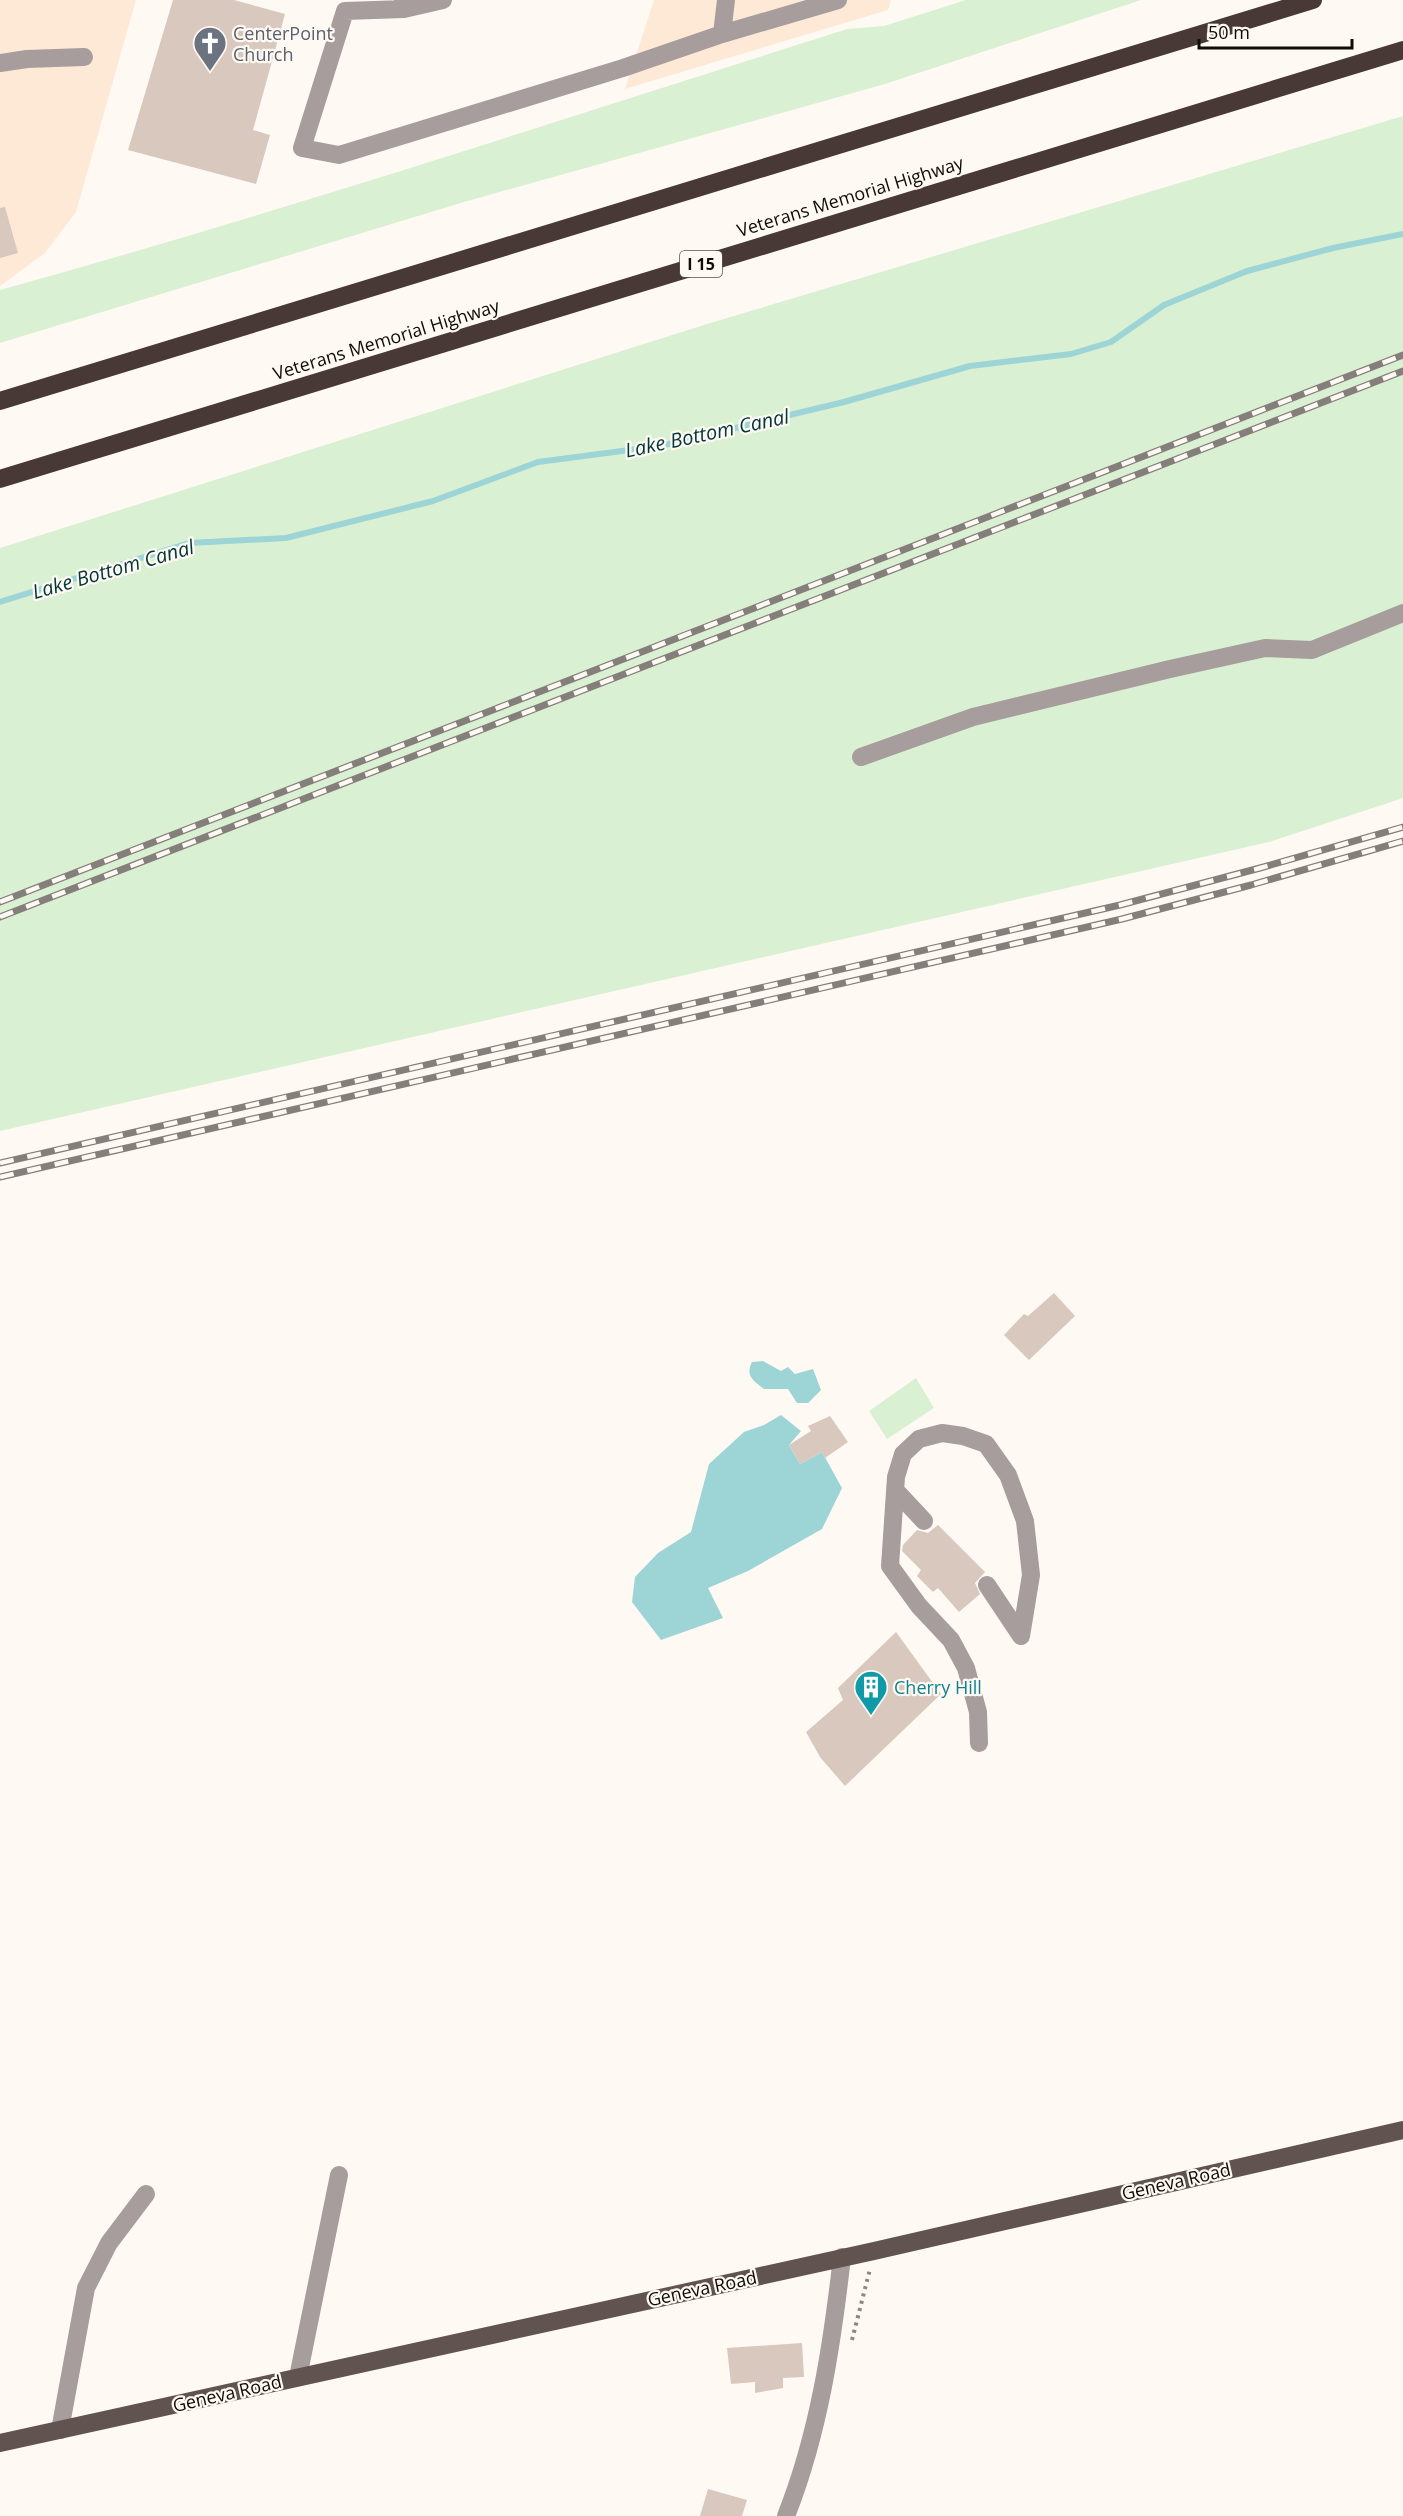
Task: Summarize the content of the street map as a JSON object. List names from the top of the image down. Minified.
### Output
{"streets":{"highway":["Veterans Memorial Highway","I 15"],"main road":["Geneva Road"]},"water":["Lake Bottom Canal"],"places":{"church":["CenterPoint Church"],"building":["Cherry Hill"]},"scale_bar":"50 m"}
